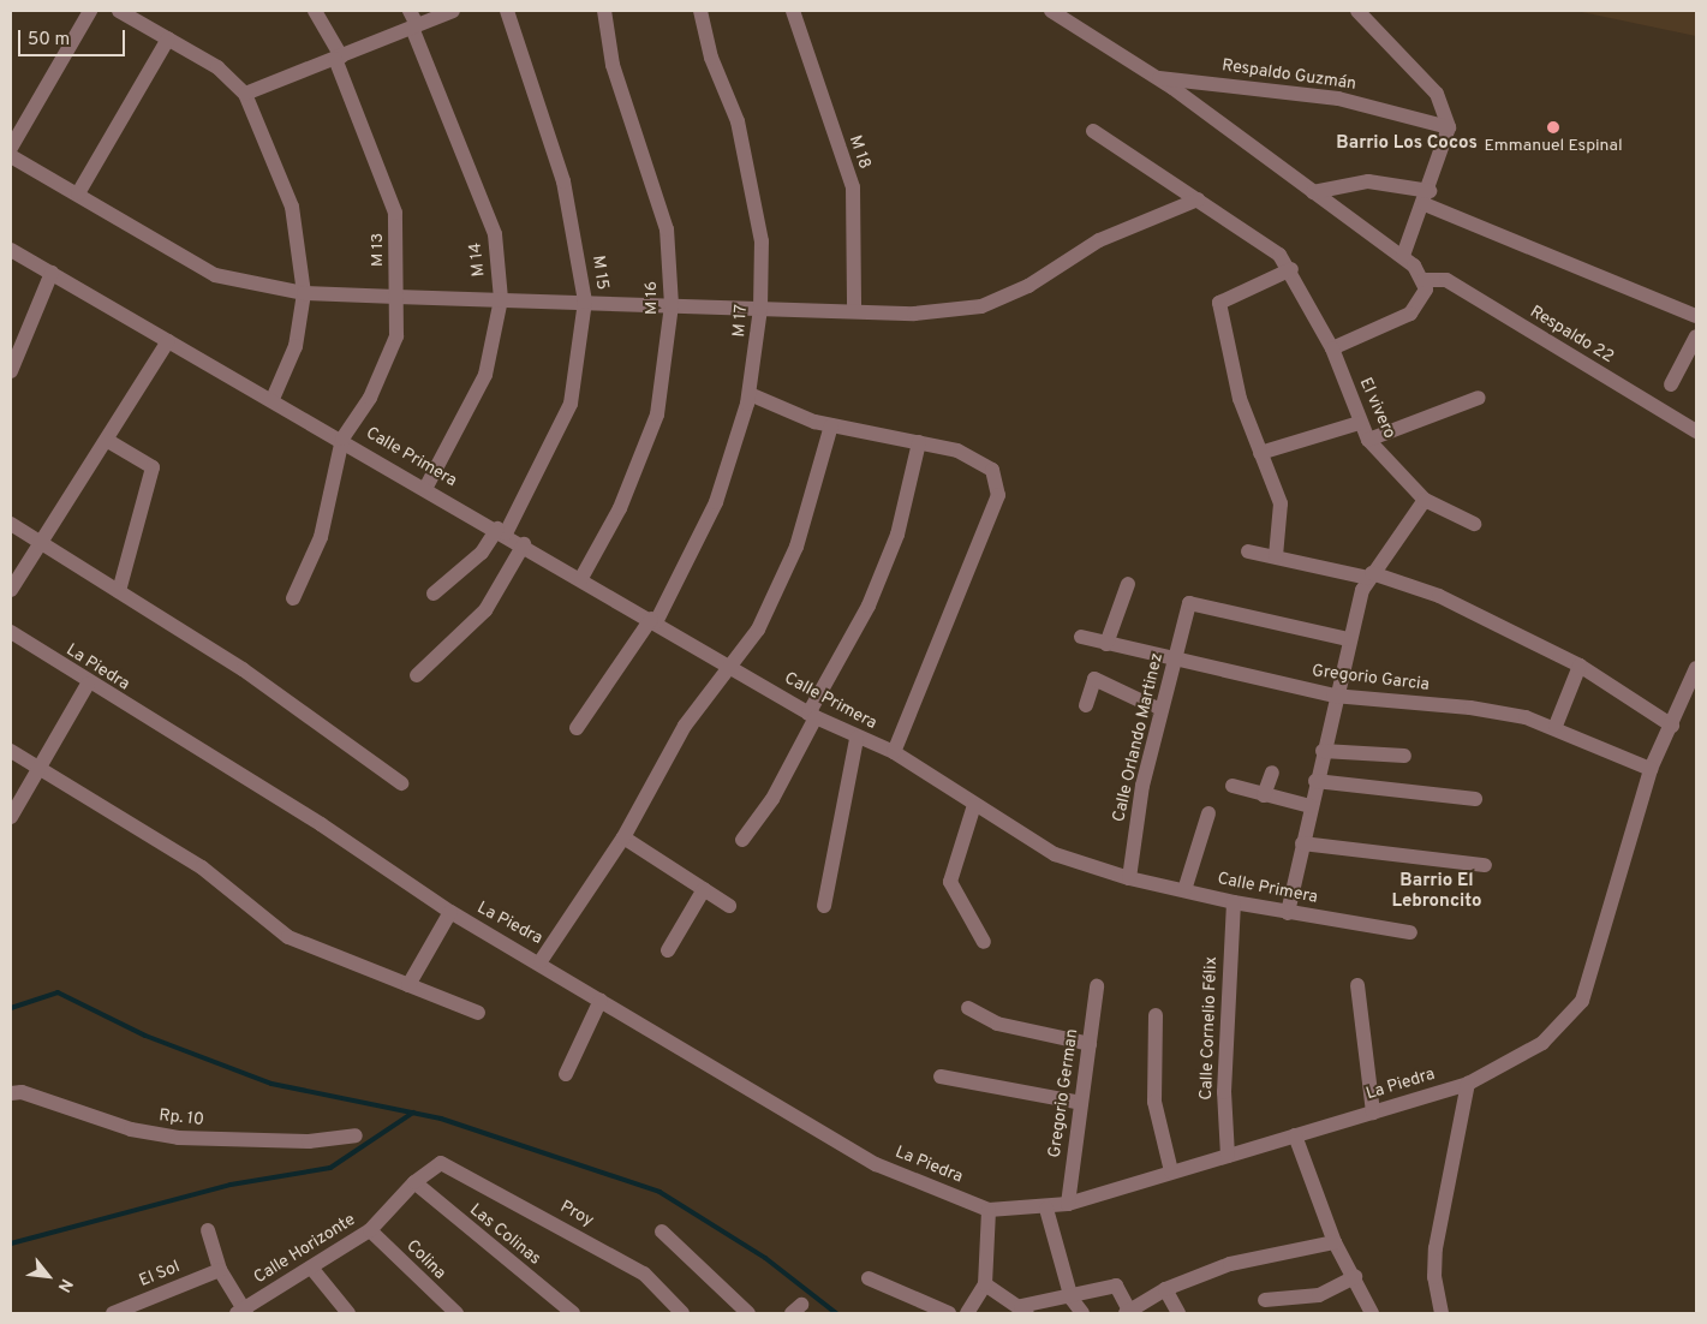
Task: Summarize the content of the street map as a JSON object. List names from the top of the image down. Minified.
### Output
{"streets":{"street":["Respaldo Guzmán","M 18","M 13","M 14","M 15","M 16","M 17","Respaldo 22","El vivero","Calle Primera","La Piedra","Gregorio Garcia","Calle Orlando Martinez","Calle Cornelio Félix","Gregorio German","Rp. 10","Proy","Las Colinas","Calle Horizonte","Colina","El Sol"]},"crossings":[["M 13","Calle Primera"],["M 14","Calle Primera"],["M 15","Calle Primera"],["M 16","Calle Primera"],["M 17","Calle Primera"],["Calle Primera","Calle Orlando Martinez"],["Calle Primera","Calle Cornelio Félix"],["La Piedra","Gregorio Garcia"],["La Piedra","Calle Cornelio Félix"],["La Piedra","Gregorio German"],["Gregorio Garcia","Calle Orlando Martinez"],["Proy","Calle Horizonte"],["Las Colinas","Calle Horizonte"],["Calle Horizonte","Colina"]],"districts":["Barrio Los Cocos","Barrio El Lebroncito"],"places":["Emmanuel Espinal"],"scale_bar":"50 m","north":"bottom right"}
